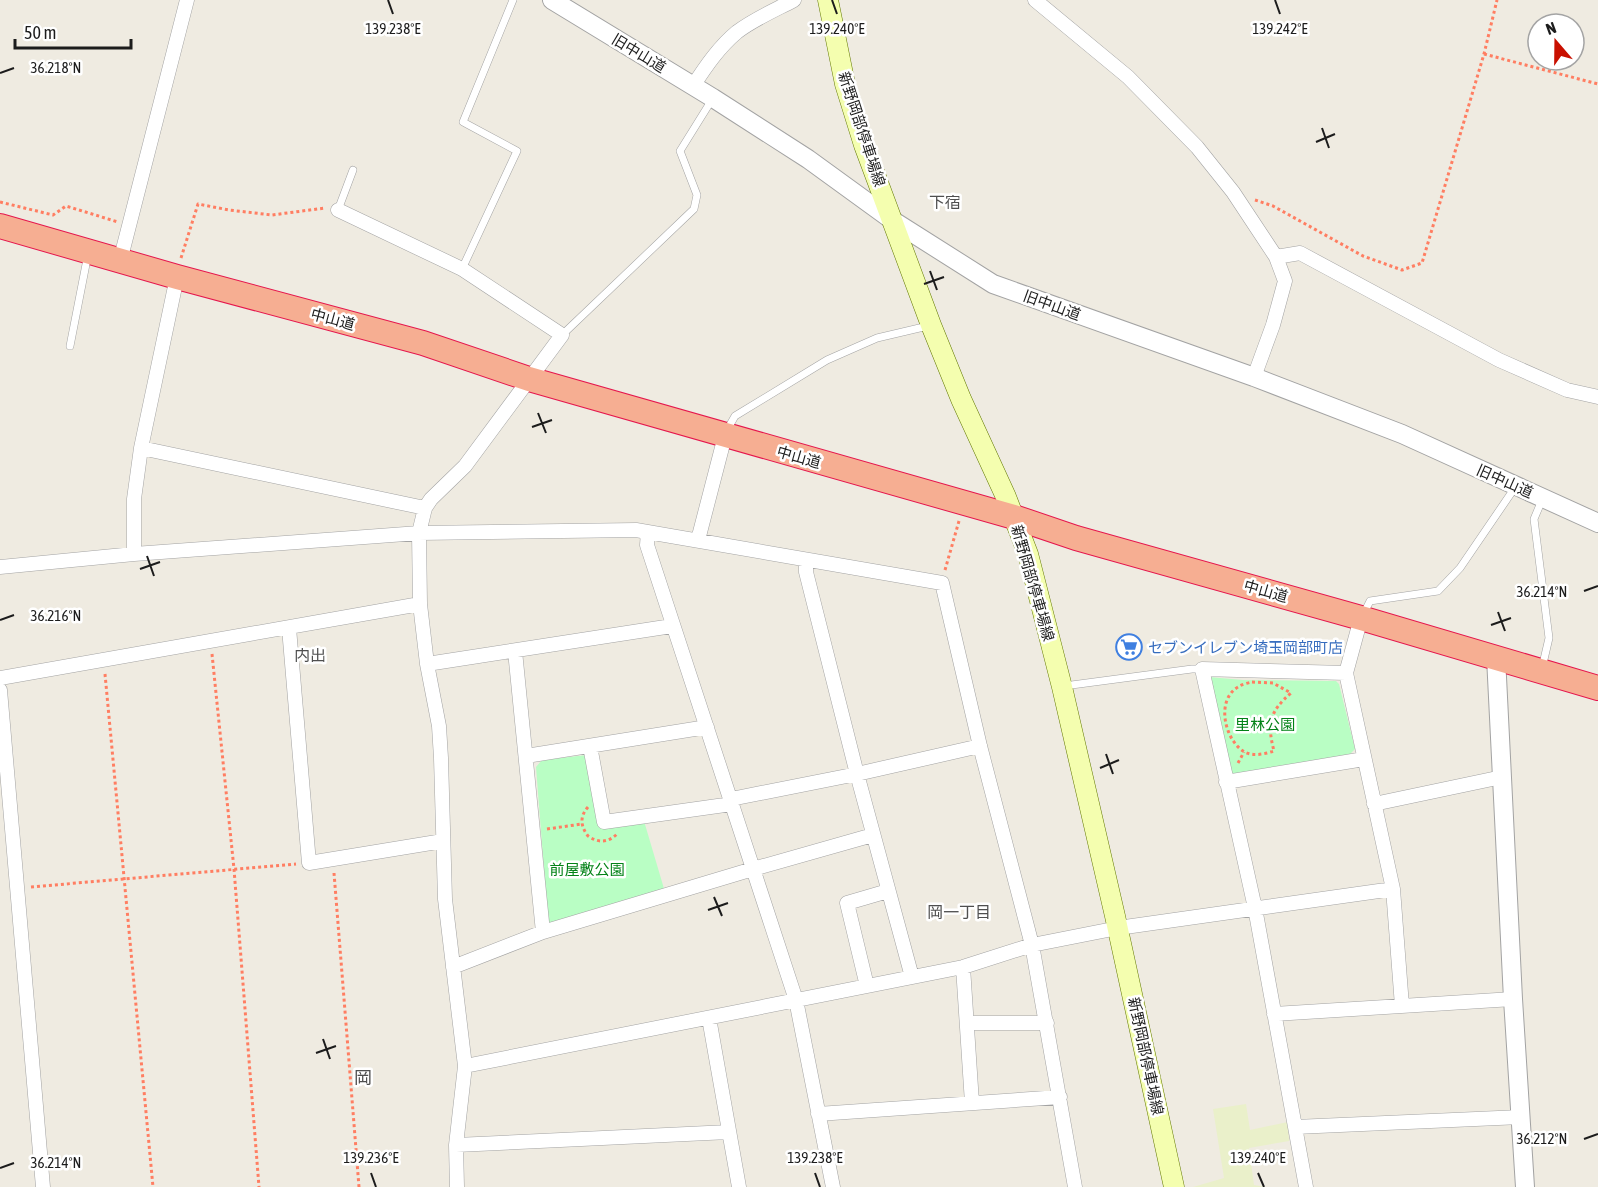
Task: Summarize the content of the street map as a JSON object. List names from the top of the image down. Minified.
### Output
{"streets":{"highway":["中山道"],"main road":["新野岡部停車場線"],"street":["旧中山道"]},"crossings":[["旧中山道","新野岡部停車場線"],["新野岡部停車場線","中山道"]],"districts":["下宿","内出","岡一丁目","岡"],"parks":["里林公園","前屋敷公園"],"places":{"supermarket":["セブンイレブン埼玉岡部町店"]},"scale_bar":"50 m","north":"top","coordinates":["139.238°E","139.240°E","139.242°E","36.218°N","36.214°N","36.216°N","36.212°N","139.236°E"]}
